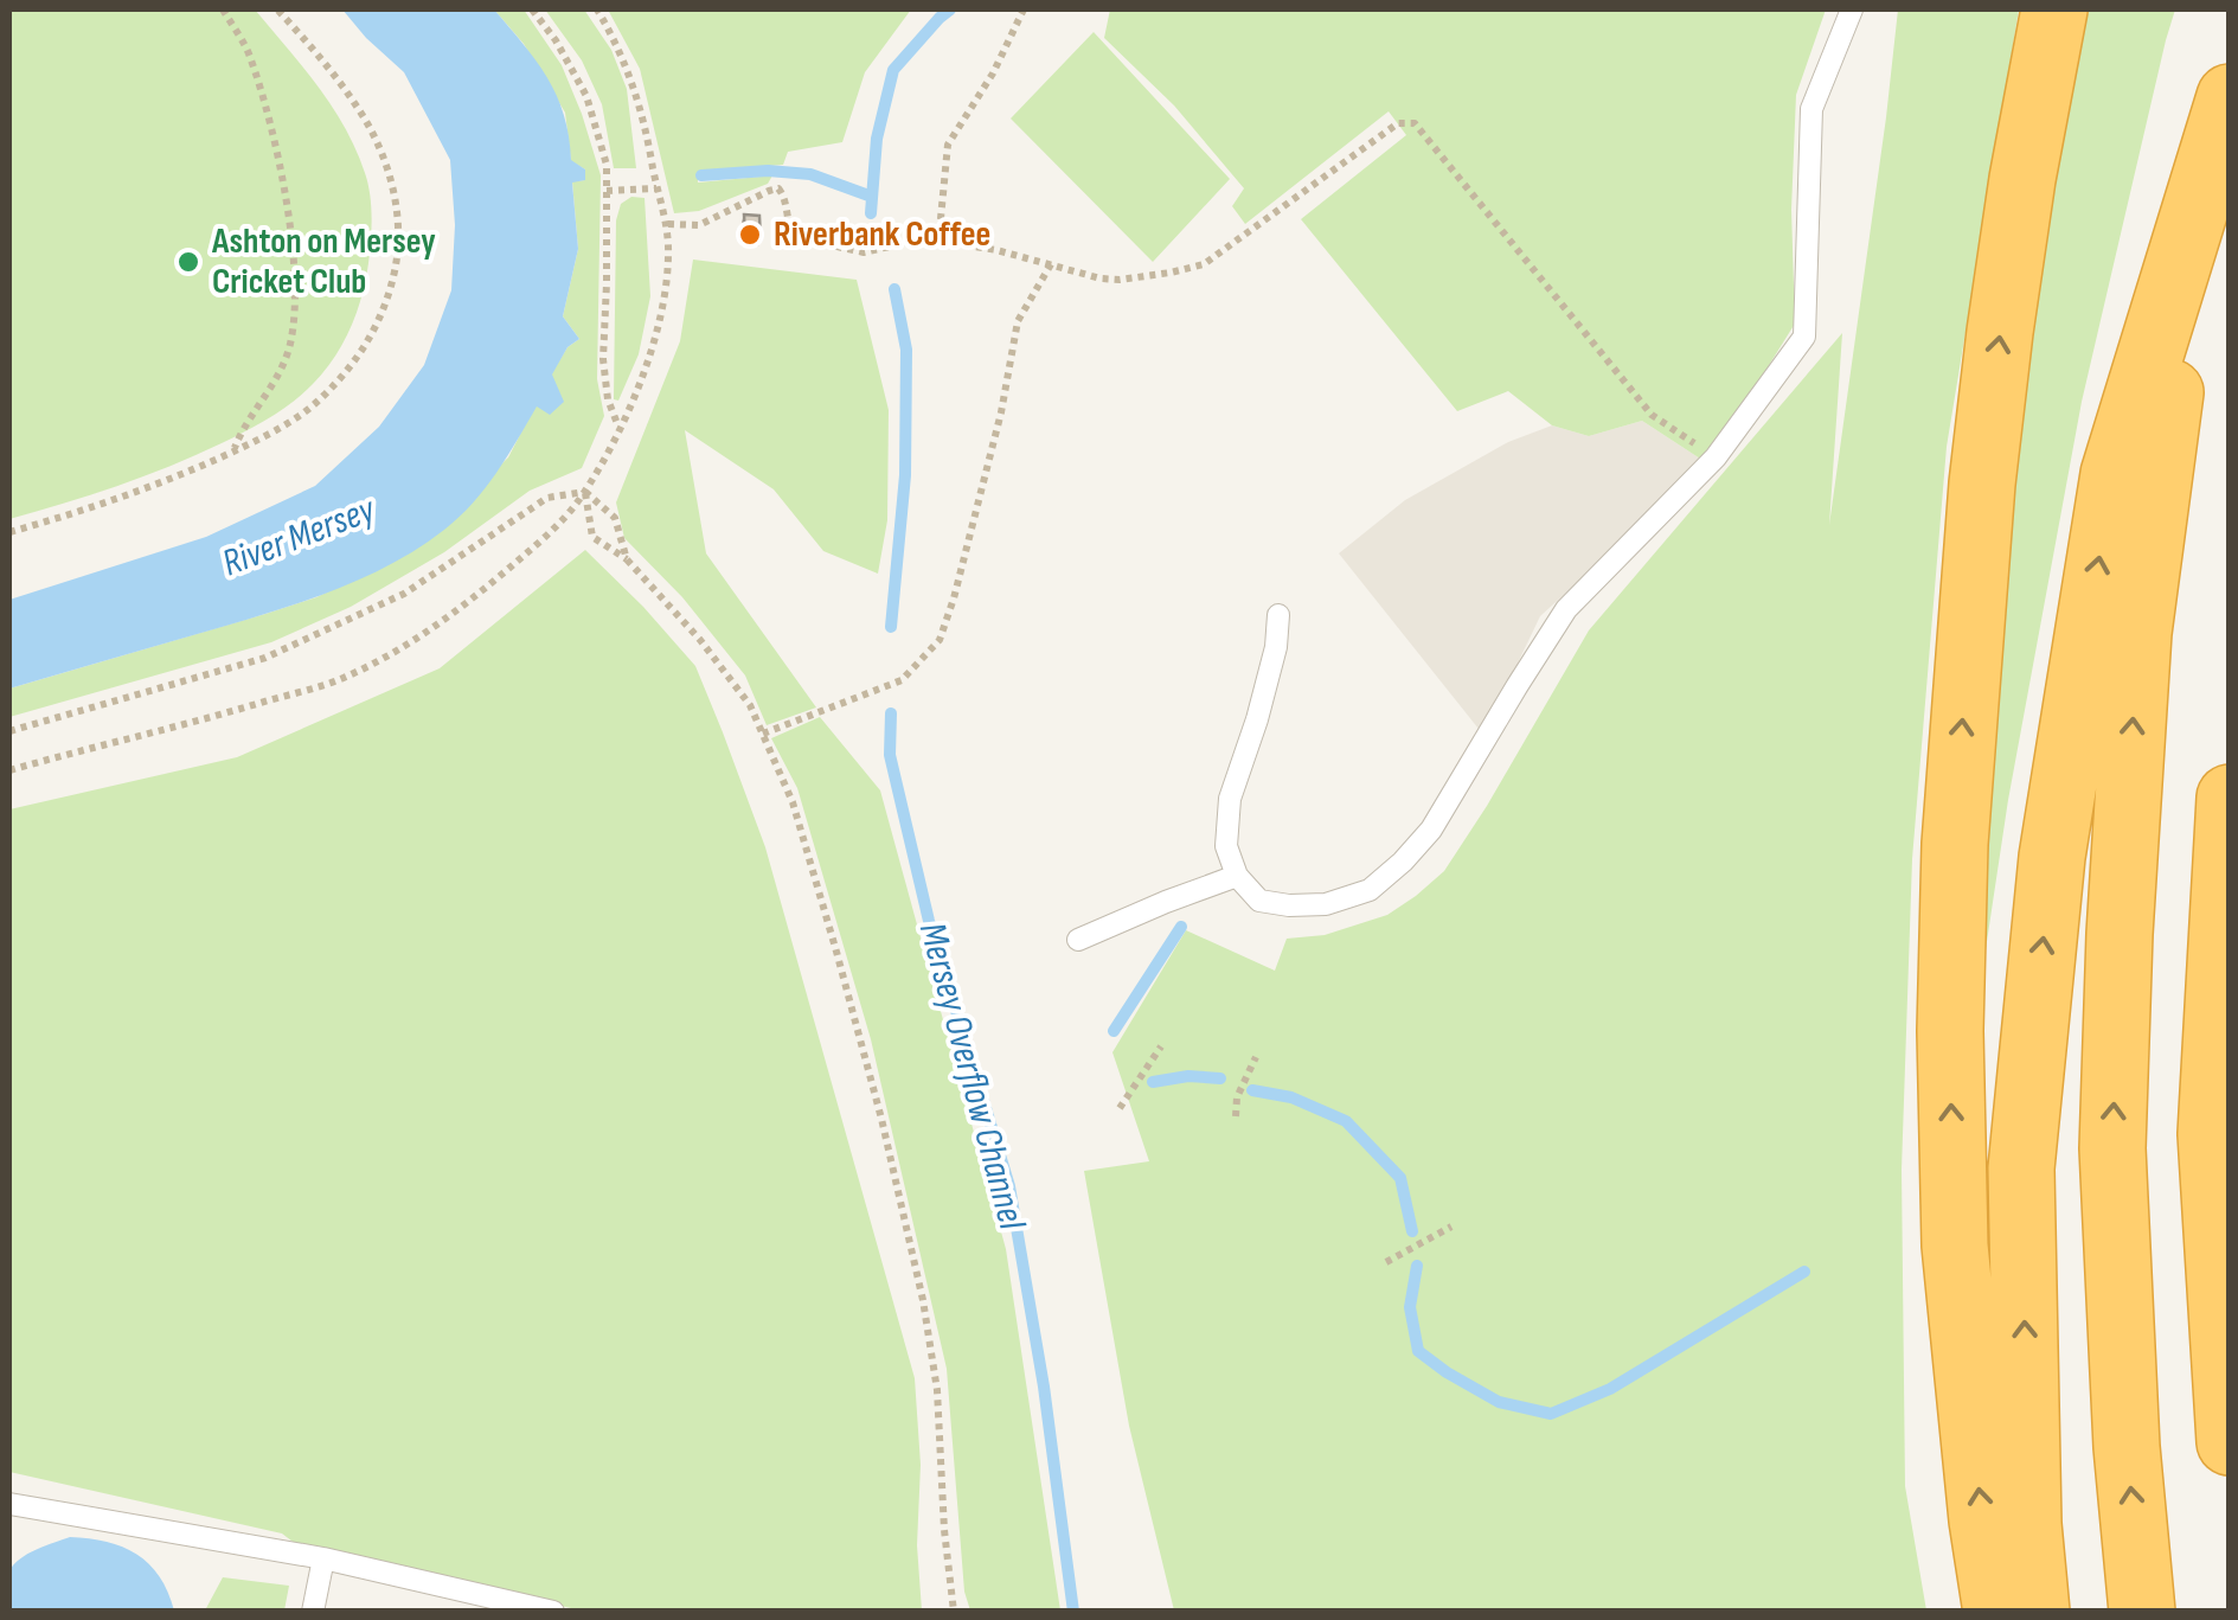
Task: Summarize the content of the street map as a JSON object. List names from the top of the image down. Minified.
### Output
{"water":["River Mersey","Mersey Overflow Channel"],"places":["Riverbank Coffee","Ashton on Mersey Cricket Club"]}
